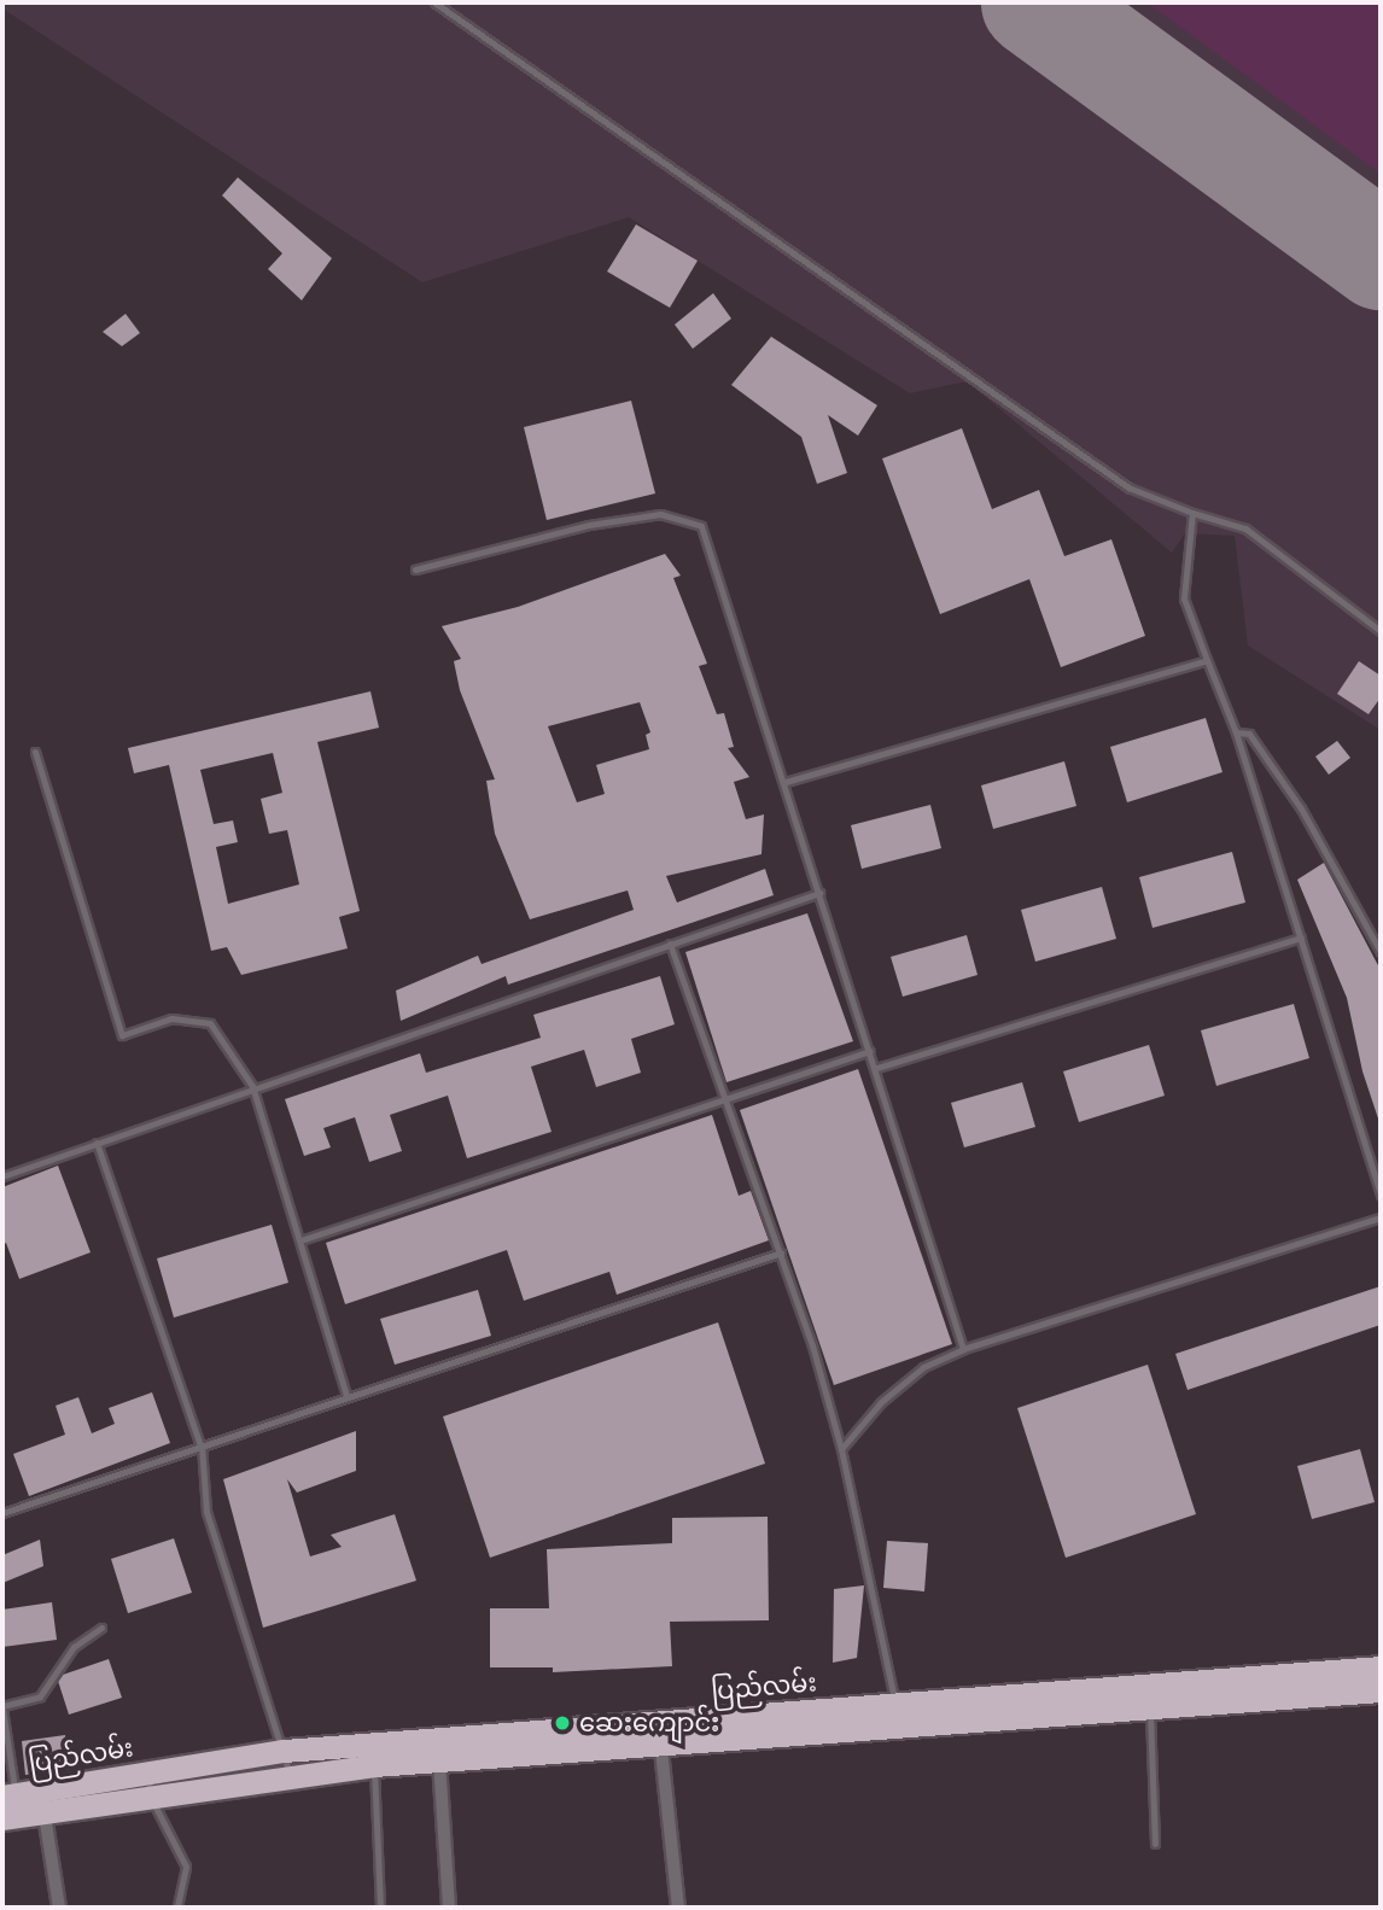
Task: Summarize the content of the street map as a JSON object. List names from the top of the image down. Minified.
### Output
{"streets":{"highway":["ပြည်လမ်း"]},"places":["ဆေးကျောင်း"]}
